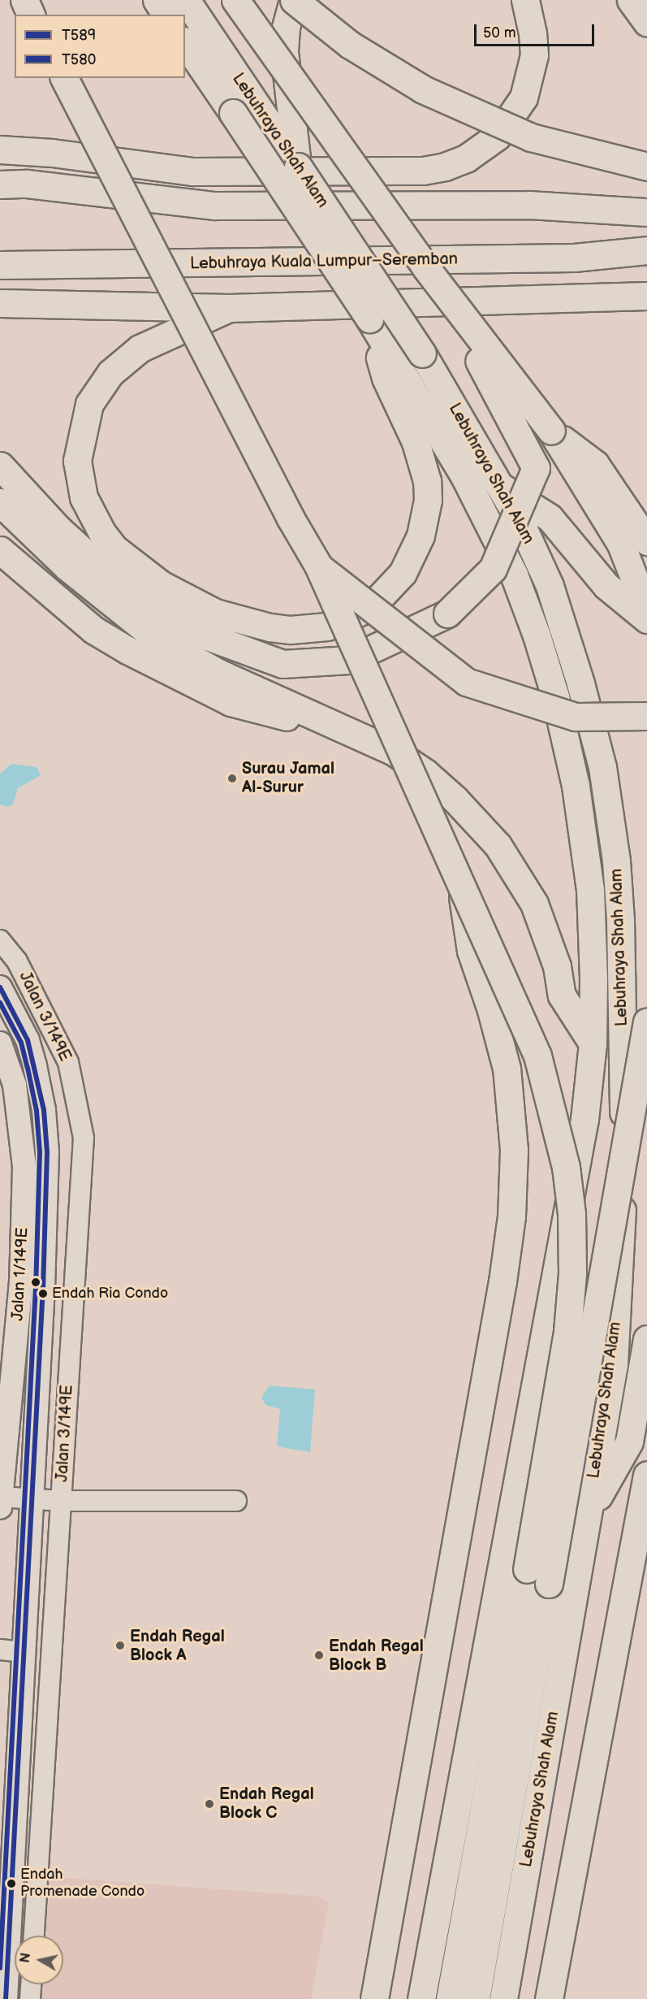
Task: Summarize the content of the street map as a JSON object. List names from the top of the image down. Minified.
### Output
{"streets":{"highway":["Lebuhraya Shah Alam","Lebuhraya Kuala Lumpur–Seremban"],"street":["Jalan 3/149E","Jalan 1/149E"]},"places":["Surau Jamal Al-Surur","Endah Ria Condo","Endah Regal Block A","Endah Regal Block B","Endah Regal Block C","Endah Promenade Condo"],"lines":["transit line T589","transit line T580"],"legend":["T589","T580"],"scale_bar":"50 m","north":"left"}
